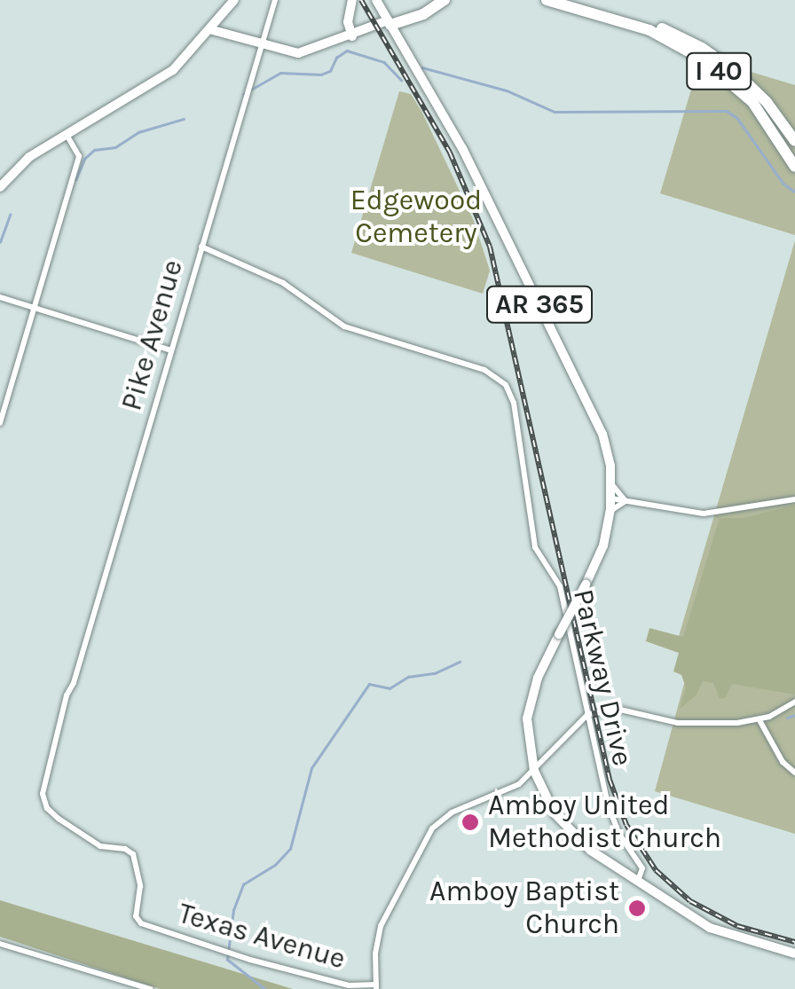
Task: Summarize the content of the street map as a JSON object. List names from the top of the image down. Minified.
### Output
{"streets":{"highway":["I 40"],"main road":["AR 365"],"street":["Pike Avenue","Parkway Drive","Texas Avenue"]},"crossings":[["AR 365","Parkway Drive"],["Pike Avenue","Parkway Drive"],["Pike Avenue","Texas Avenue"]],"parks":["Edgewood Cemetery"],"places":["Amboy United Methodist Church","Amboy Baptist Church"]}
